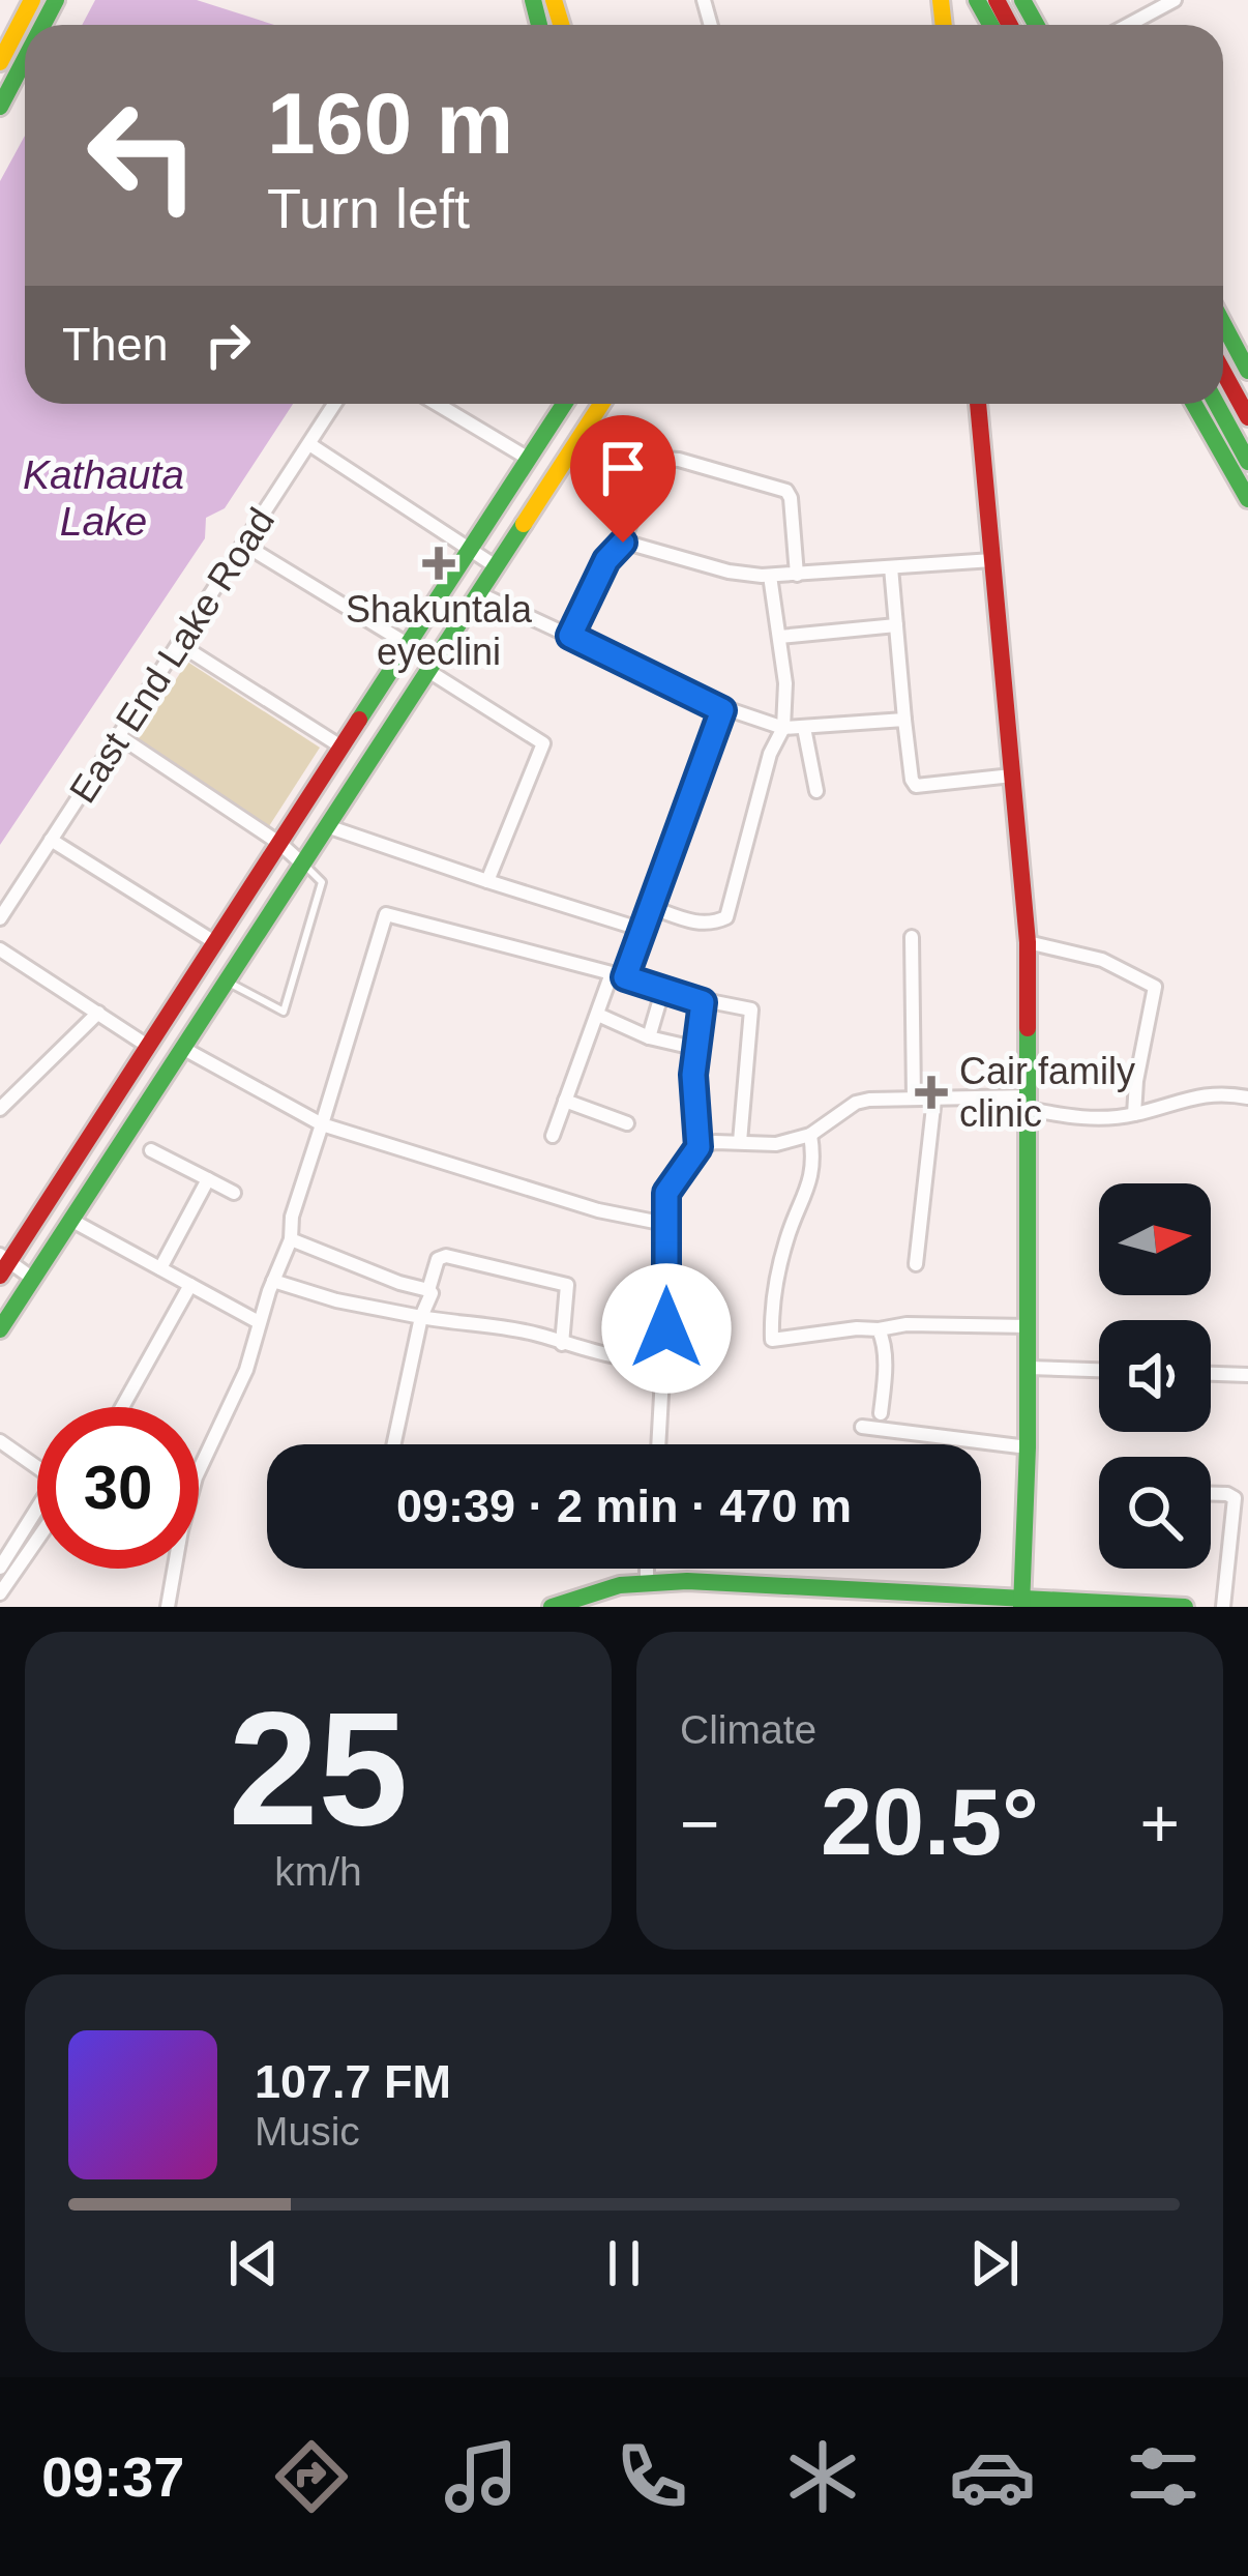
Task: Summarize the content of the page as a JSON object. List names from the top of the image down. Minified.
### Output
{"streets":{"street":["East End Lake Road"]},"water":["Kathauta Lake"],"places":{"health":["Shakuntala eyeclini","Cair family clinic"]},"north":"right","page":{"turn":["160 m","Turn left"],"then":"Then","limit":"30","trip":"09:39 · 2 min · 470 m","tile":[["25","km/h"],"Climate"],"heat":["−","20.5°","+"],"song":["107.7 FM","Music"],"tabs":"09:37"}}
